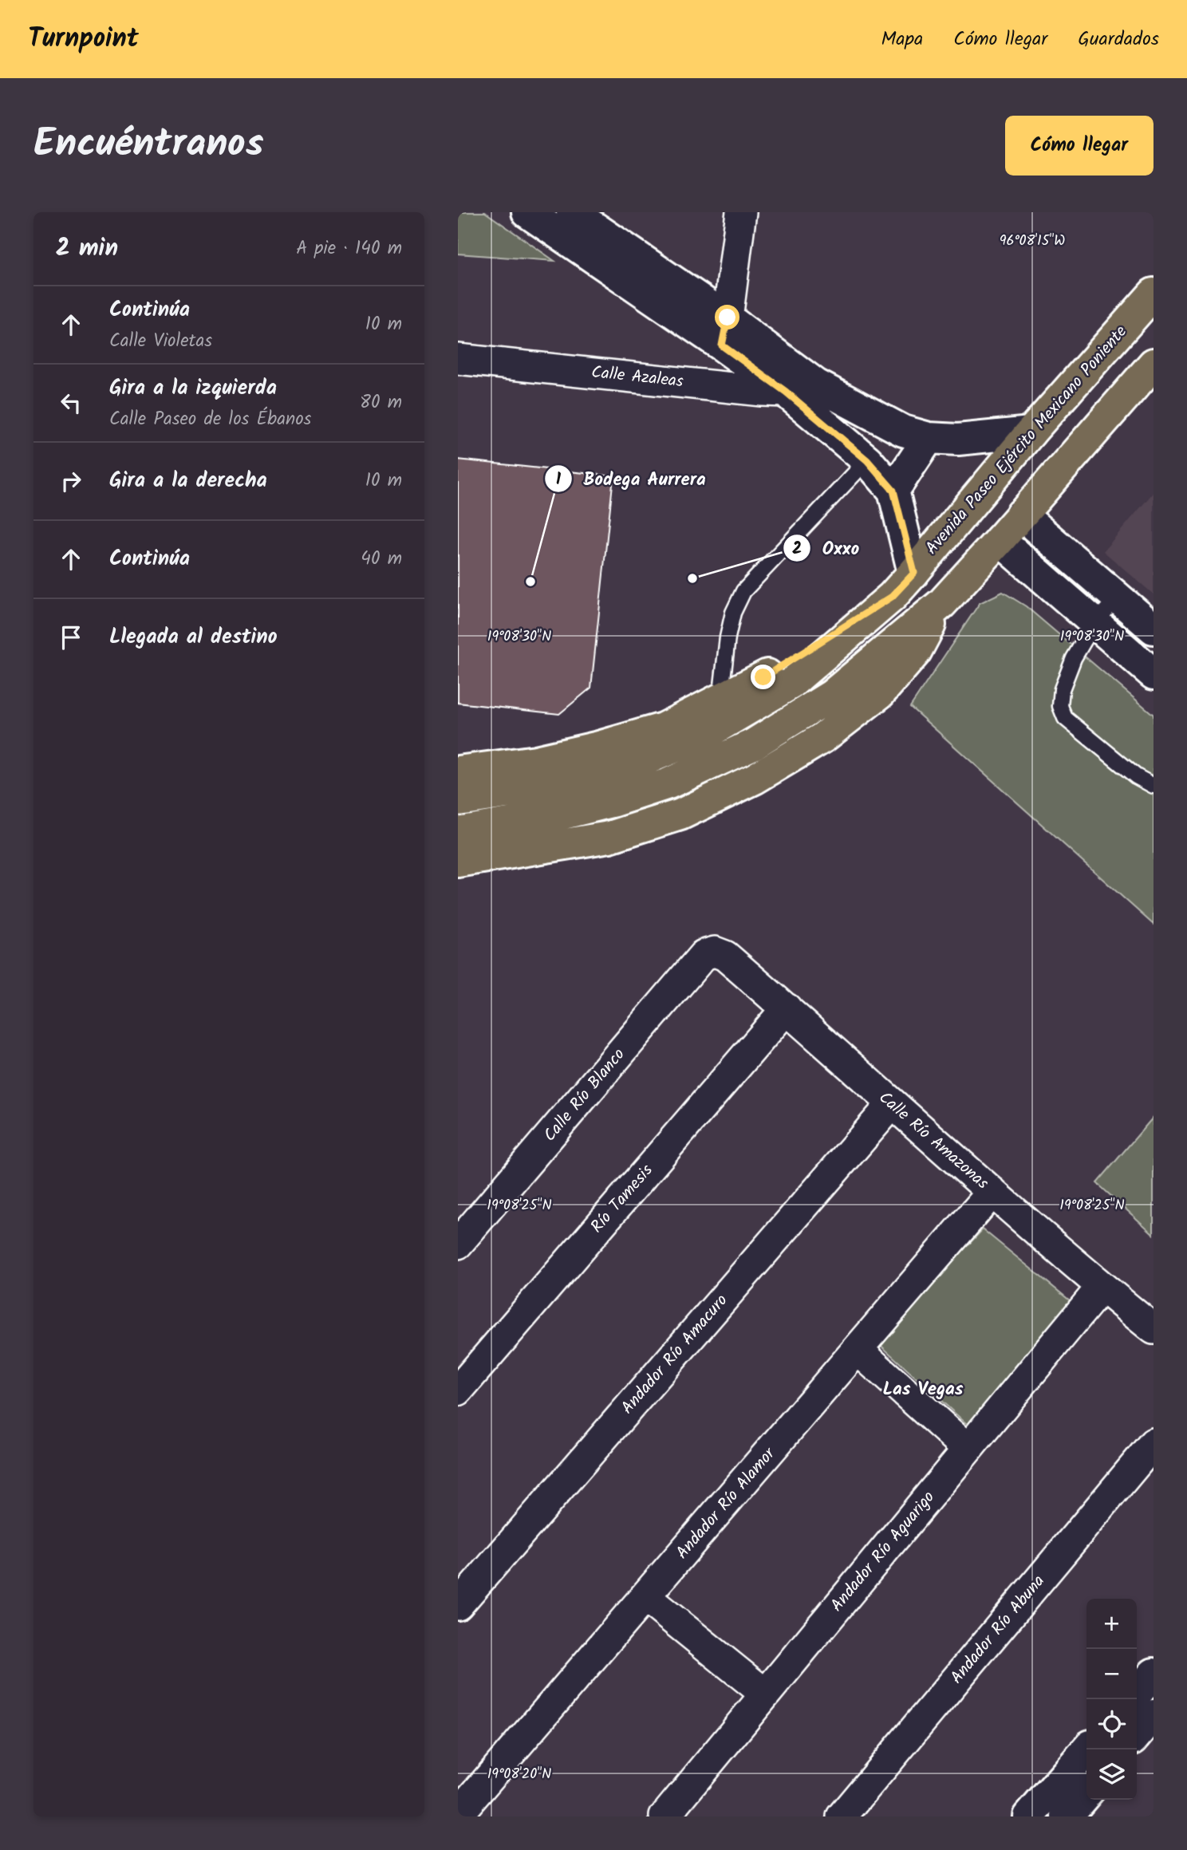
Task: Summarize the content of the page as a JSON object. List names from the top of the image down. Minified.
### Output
{"streets":{"main road":["Avenida Paseo Ejército Mexicano Poniente"],"street":["Calle Azaleas","Calle Río Blanco","Calle Río Amazonas","Río Tamesis","Andador Río Amacuro","Andador Río Alamor","Andador Río Aguarigo","Andador Río Abuna"]},"crossings":[["Calle Río Blanco","Calle Río Amazonas"],["Calle Río Amazonas","Río Tamesis"],["Calle Río Amazonas","Andador Río Amacuro"],["Calle Río Amazonas","Andador Río Alamor"],["Calle Río Amazonas","Andador Río Aguarigo"]],"districts":["Las Vegas"],"places":["Oxxo","Bodega Aurrera"],"page":{"header":"Turnpoint","nav":["Mapa","Cómo llegar","Guardados"],"title":"Encuéntranos","buttons":"Cómo llegar","heading":["2 min","A pie · 140 m"],"list":[["Continúa","Calle Violetas","10 m"],["Gira a la izquierda","Calle Paseo de los Ébanos","80 m"],["Gira a la derecha","10 m"],["Continúa","40 m"],"Llegada al destino"],"map_buttons":["+","−"]},"coordinates":["96°08'15\"W","19°08'30\"N","19°08'25\"N","19°08'20\"N"]}
